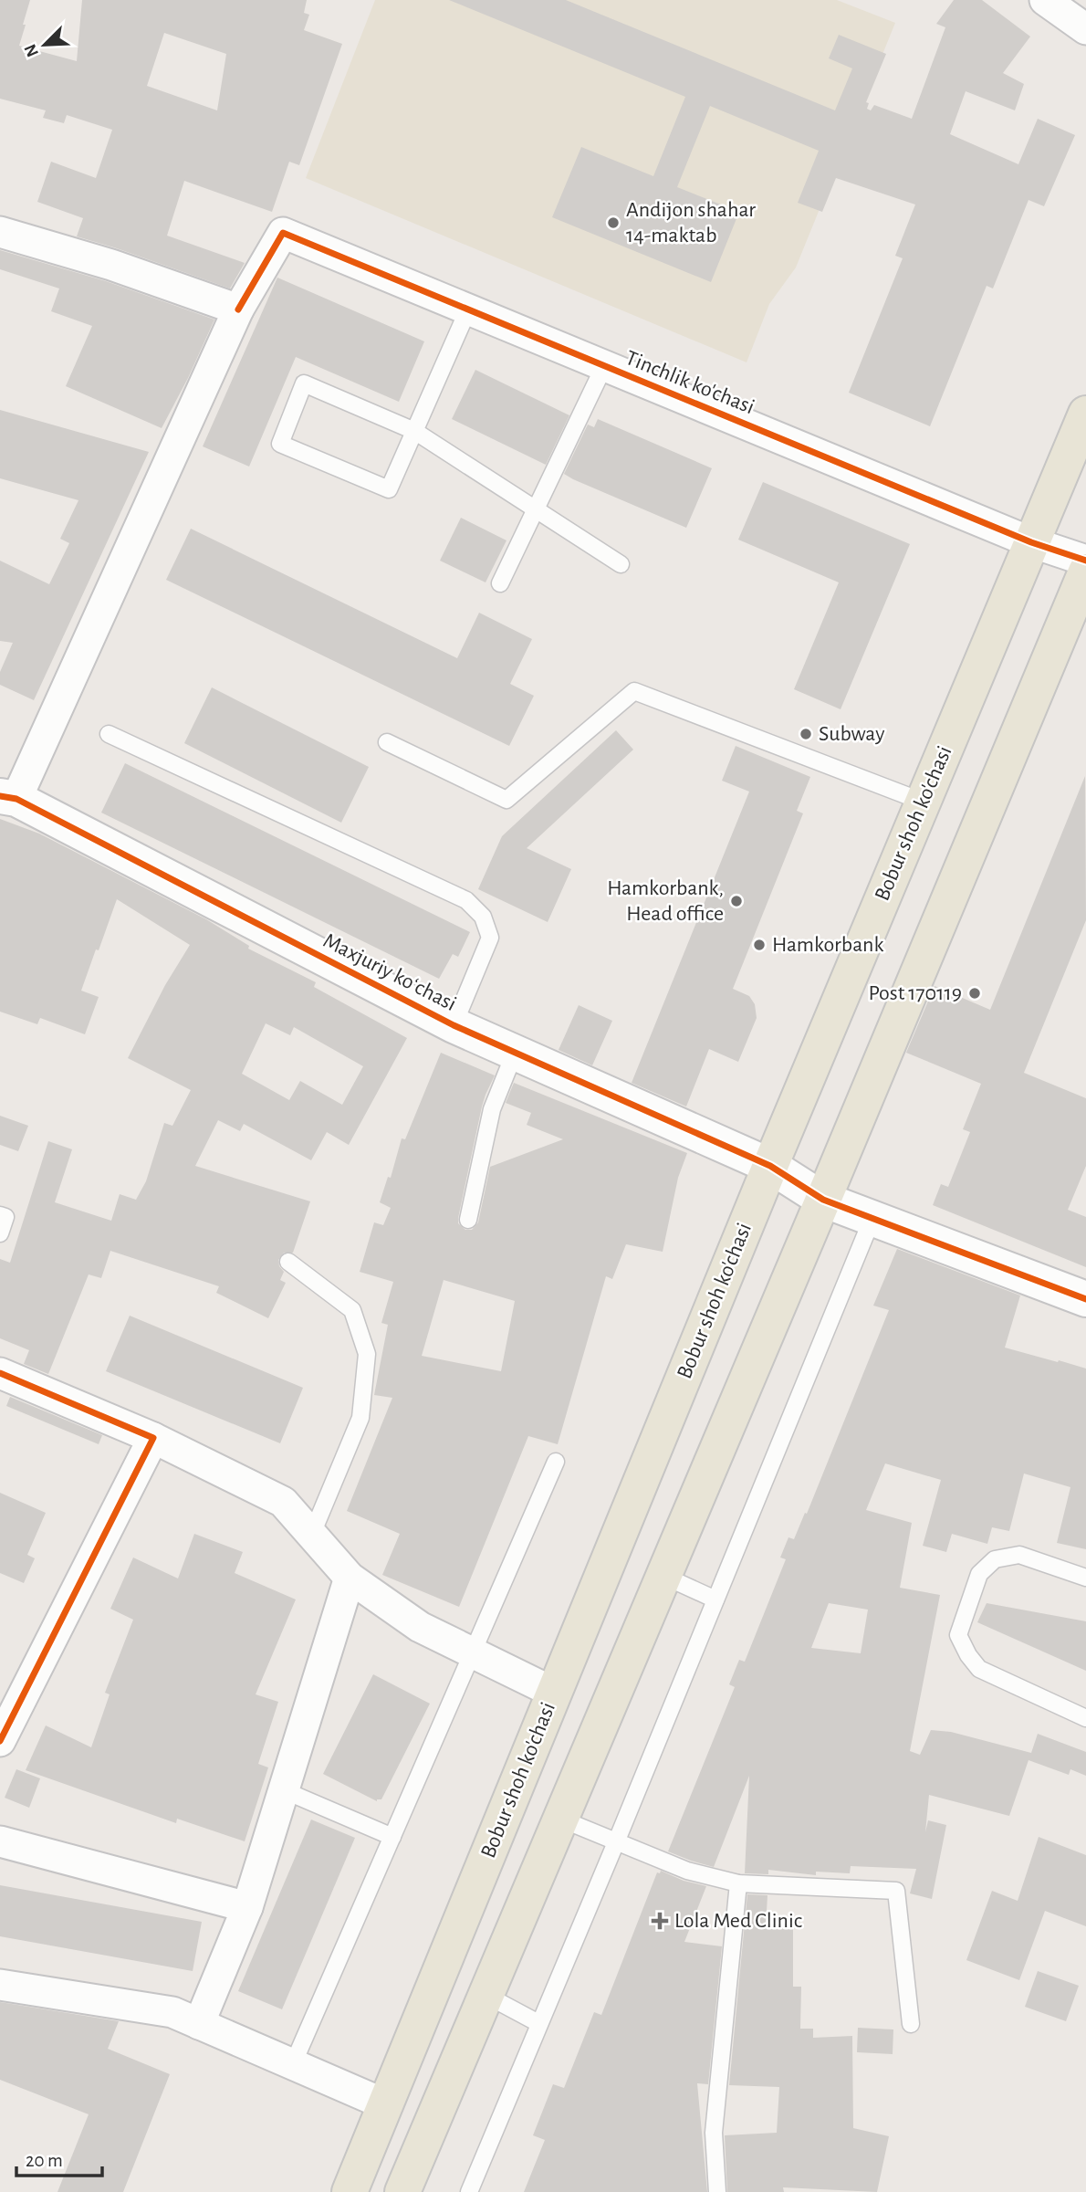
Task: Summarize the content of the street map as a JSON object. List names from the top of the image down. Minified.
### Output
{"streets":{"main road":["Bobur shoh ko'chasi"],"street":["Tinchlik ko'chasi","Maxjuriy koʻchasi"]},"crossings":[["Tinchlik ko'chasi","Bobur shoh ko'chasi"],["Bobur shoh ko'chasi","Maxjuriy koʻchasi"]],"places":{"other":["Andijon shahar 14-maktab","Subway","Hamkorbank, Head office","Hamkorbank","Post 170119"],"health":["Lola Med Clinic"]},"scale_bar":"20 m","north":"bottom left"}
